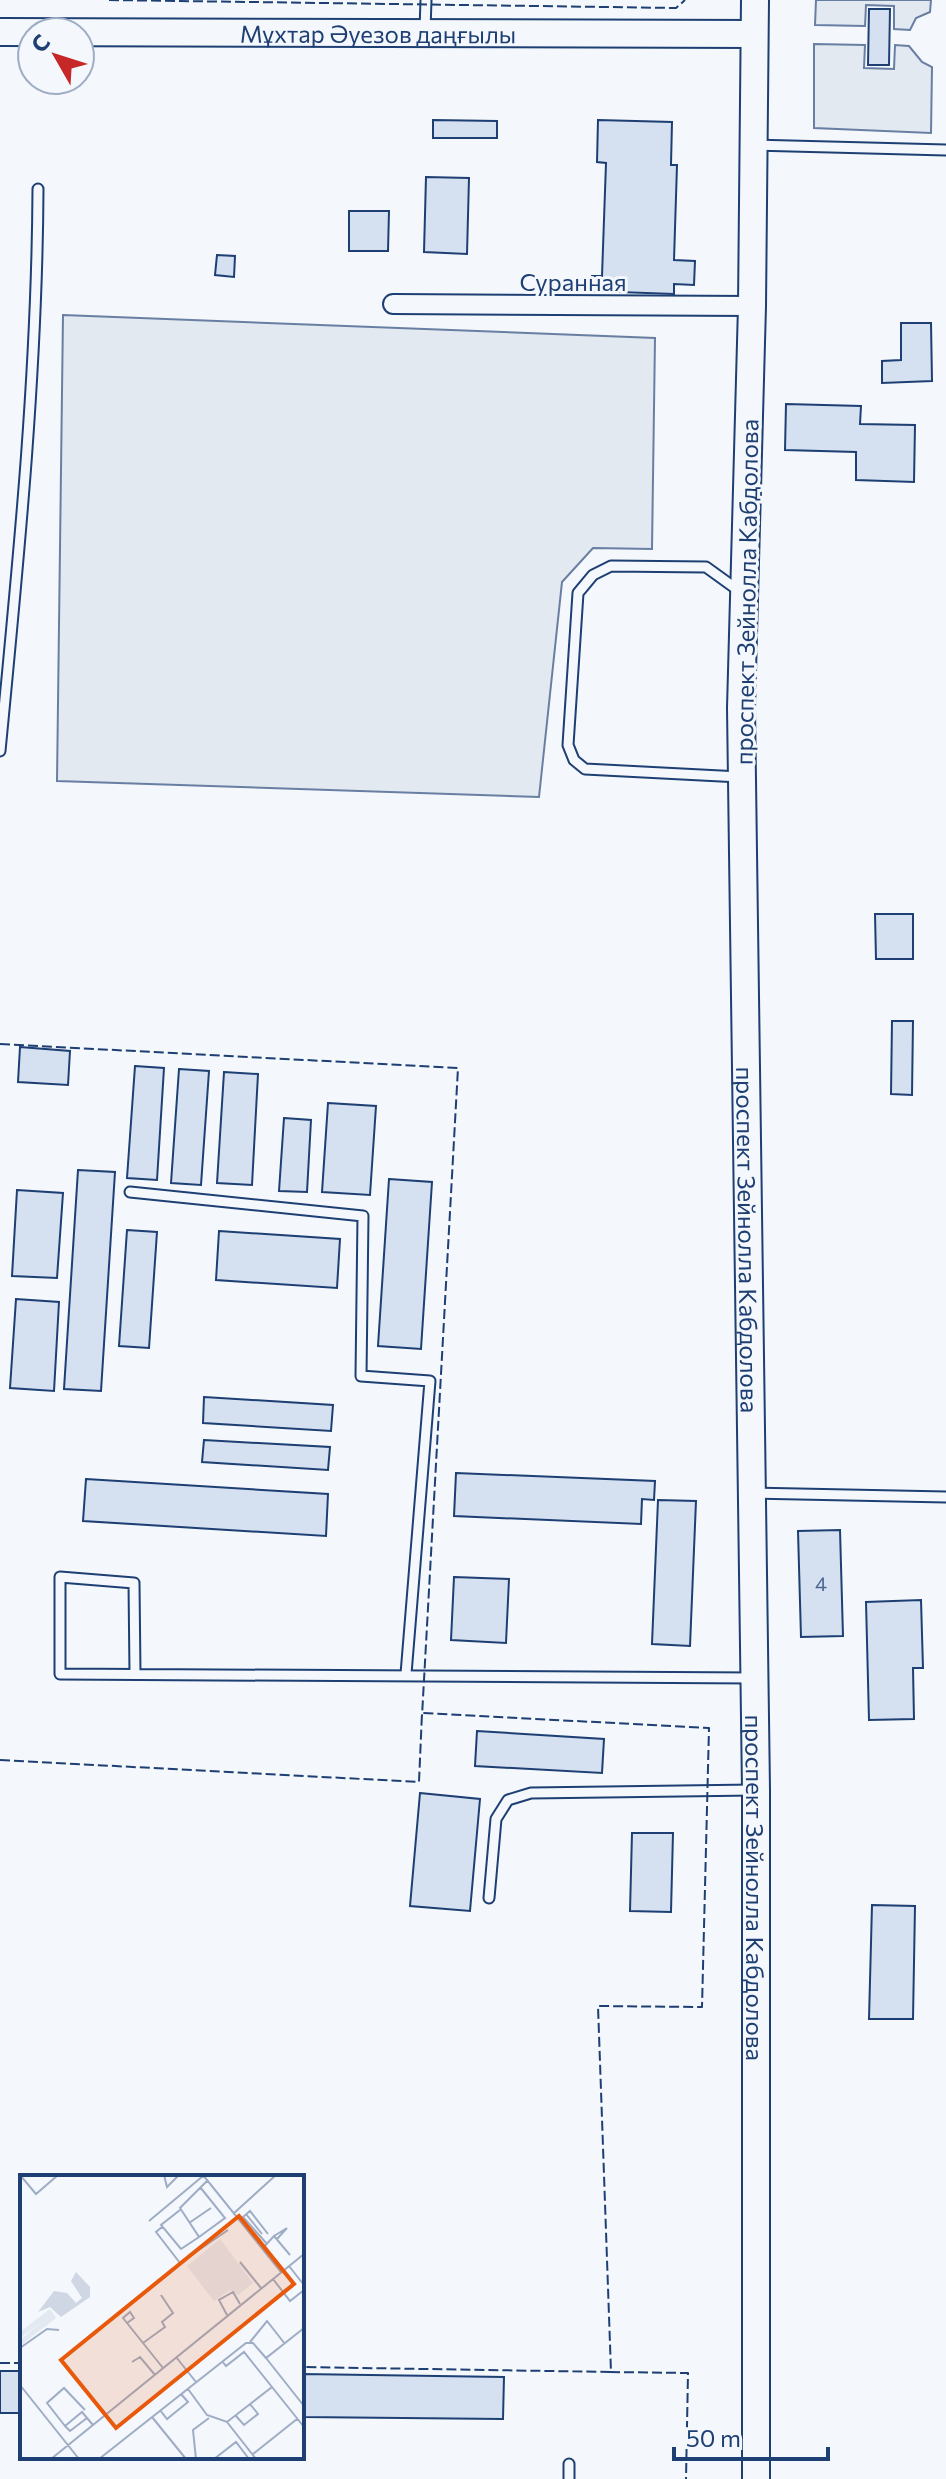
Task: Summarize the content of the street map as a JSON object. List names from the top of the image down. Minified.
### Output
{"streets":{"main road":["Мұхтар Әуезов даңғылы","проспект Зейнолла Кабдолова"],"street":["Суранная"]},"crossings":[["Мұхтар Әуезов даңғылы","проспект Зейнолла Кабдолова"],["Суранная","проспект Зейнолла Кабдолова"]],"house_numbers":["4"],"scale_bar":"50 m","north":"top left"}
